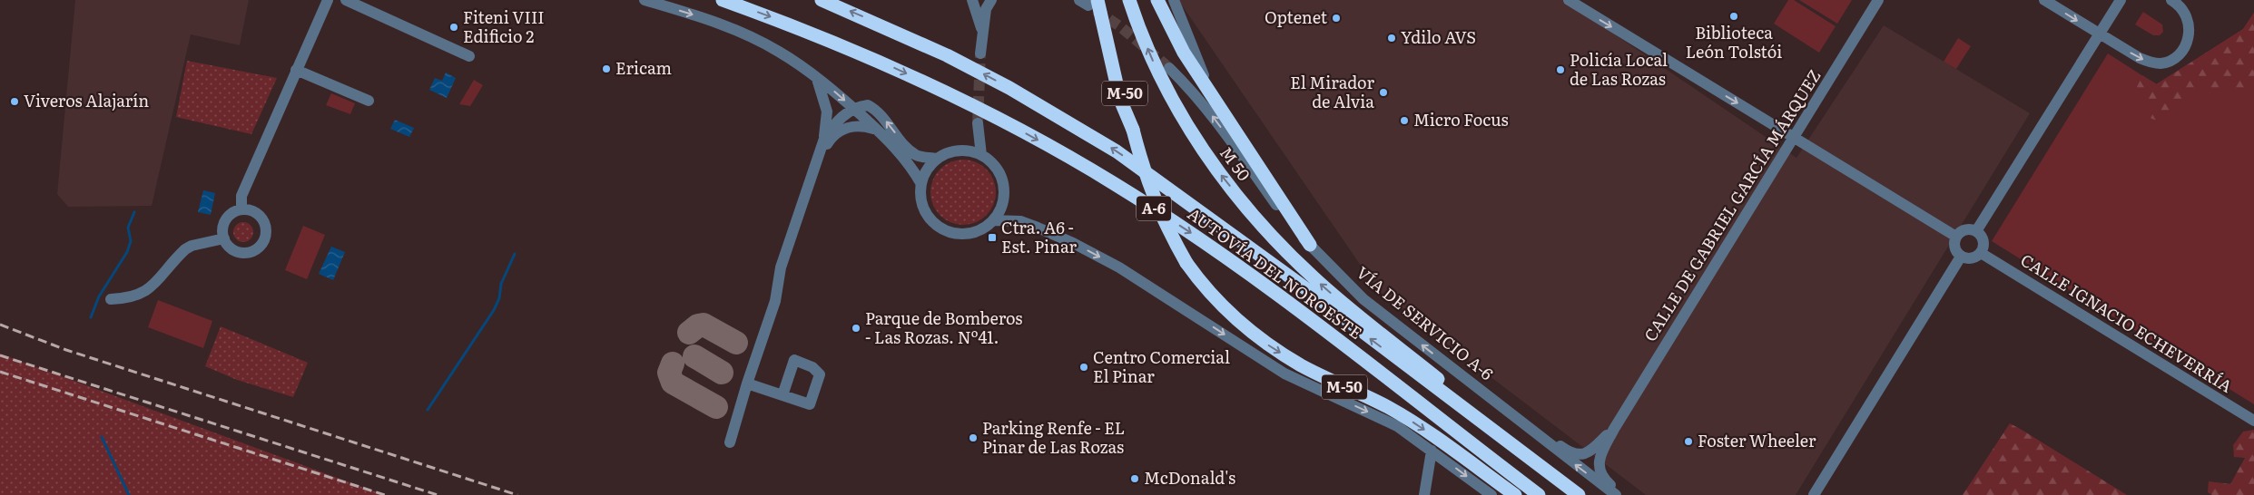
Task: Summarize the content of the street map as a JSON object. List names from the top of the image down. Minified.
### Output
{"streets":{"highway":["M-50","M 50","A-6","AUTOVÍA DEL NOROESTE"],"street":["CALLE DE GABRIEL GARCÍA MÁRQUEZ","VÍA DE SERVICIO A-6","CALLE IGNACIO ECHEVERRÍA"]},"crossings":[["M 50","AUTOVÍA DEL NOROESTE"],["CALLE DE GABRIEL GARCÍA MÁRQUEZ","VÍA DE SERVICIO A-6"]],"places":{"other":["Biblioteca León Tolstói","Optenet","Fiteni VIII Edificio 2","Ydilo AVS","Ericam","Policía Local de Las Rozas","El Mirador de Alvia","Viveros Alajarín","Micro Focus","Parque de Bomberos - Las Rozas. Nº41.","Centro Comercial El Pinar","Parking Renfe - EL Pinar de Las Rozas","Foster Wheeler","McDonald's"],"transit":["Ctra. A6 - Est. Pinar"]}}
